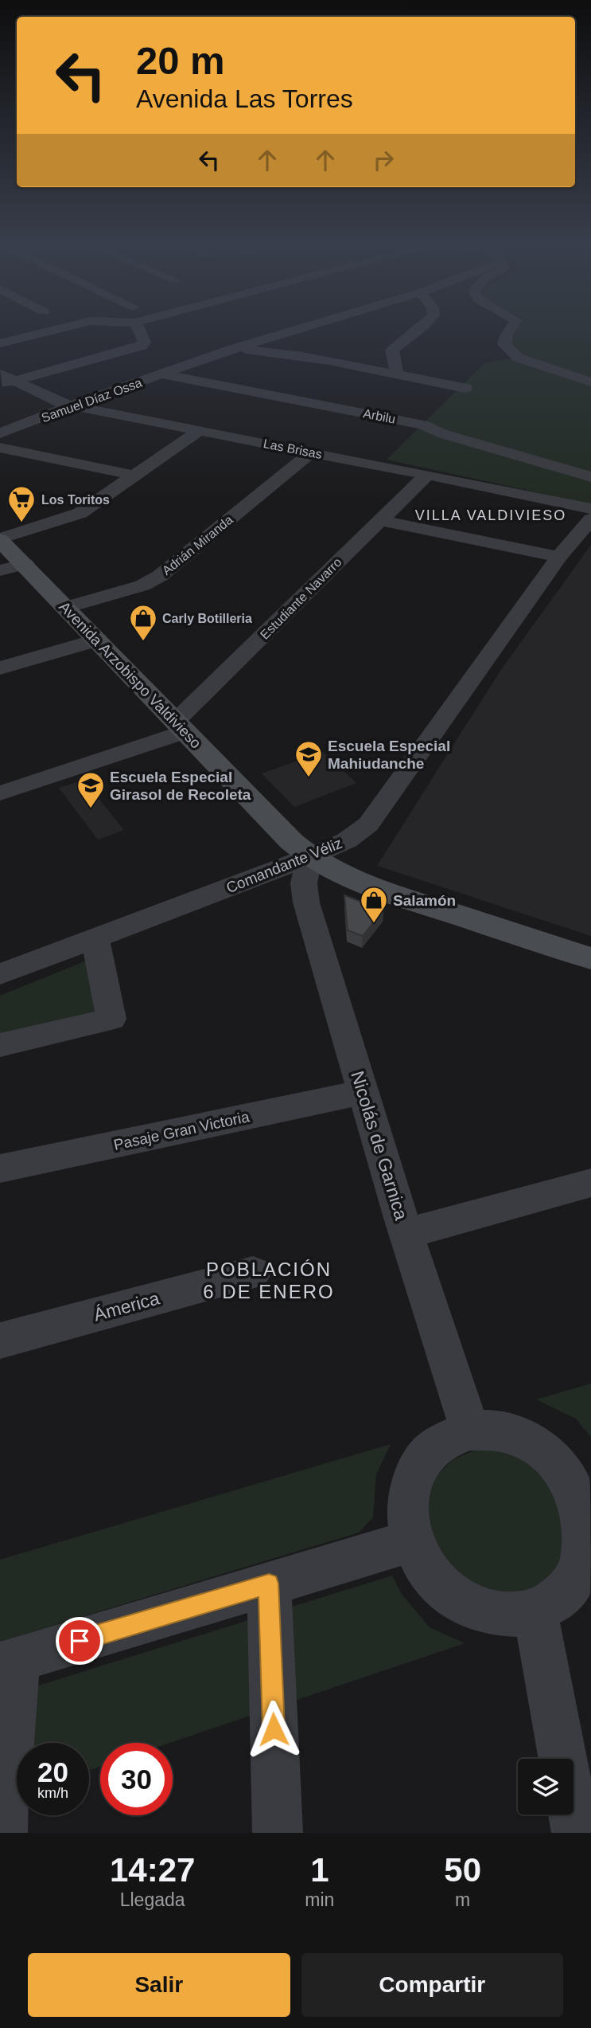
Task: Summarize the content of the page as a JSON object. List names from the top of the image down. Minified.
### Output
{"streets":{"street":["Samuel Díaz Ossa","Arbilu","Las Brisas","Adrián Miranda","Estudiante Navarro","Avenida Arzobispo Valdivieso","Comandante Véliz","Pasaje Gran Victoria","Nicolás de Garnica","Ámerica"]},"crossings":[["Samuel Díaz Ossa","Arbilu"],["Samuel Díaz Ossa","Las Brisas"],["Las Brisas","Adrián Miranda"],["Las Brisas","Estudiante Navarro"],["Adrián Miranda","Avenida Arzobispo Valdivieso"],["Estudiante Navarro","Avenida Arzobispo Valdivieso"],["Avenida Arzobispo Valdivieso","Comandante Véliz"],["Avenida Arzobispo Valdivieso","Nicolás de Garnica"],["Comandante Véliz","Nicolás de Garnica"],["Pasaje Gran Victoria","Nicolás de Garnica"]],"districts":["VILLA VALDIVIESO","POBLACIÓN 6 DE ENERO"],"places":{"supermarket":["Los Toritos"],"shop":["Carly Botilleria","Salamón"],"school or university":["Escuela Especial Mahiudanche","Escuela Especial Girasol de Recoleta"]},"page":{"turn":["20 m","Avenida Las Torres"],"speed":"20 km/h","limit":"30","eta":["14:27","Llegada","1","min","50","m"],"buttons":["Salir","Compartir"]}}
